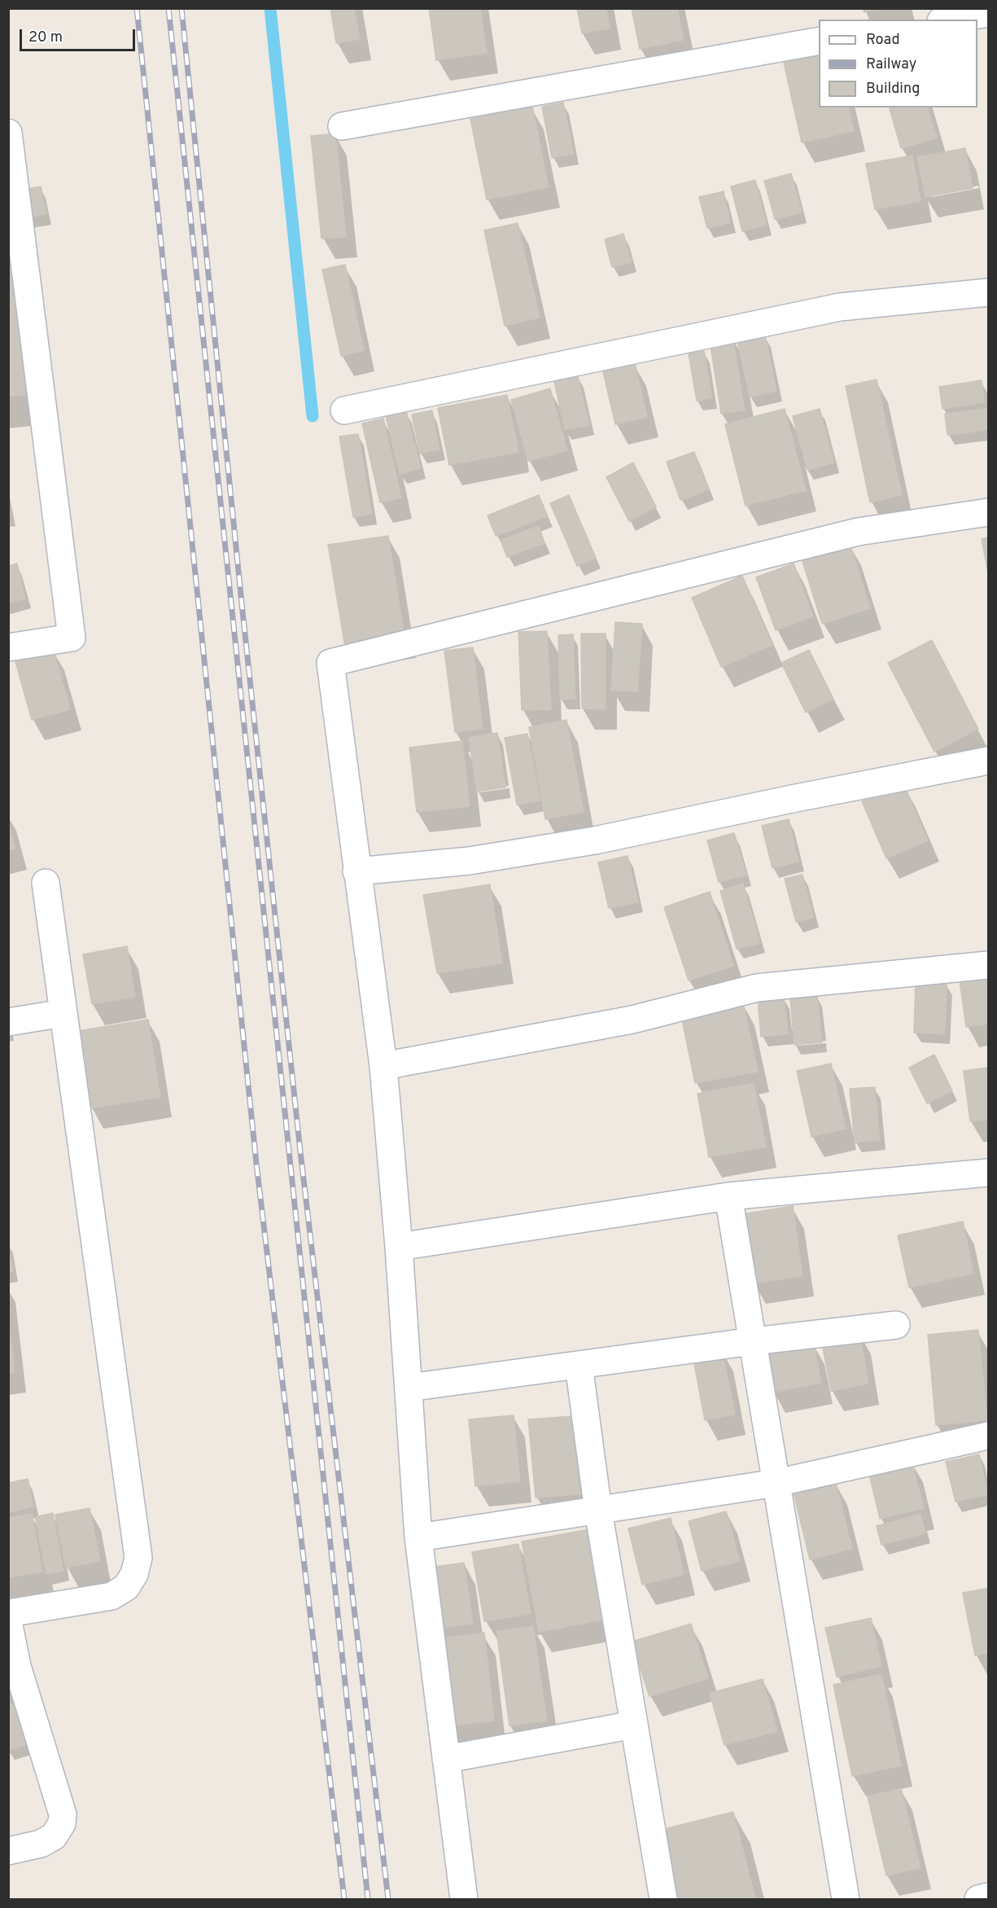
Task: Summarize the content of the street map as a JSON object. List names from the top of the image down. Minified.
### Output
{"legend":["Road","Railway","Building"],"scale_bar":"20 m"}
